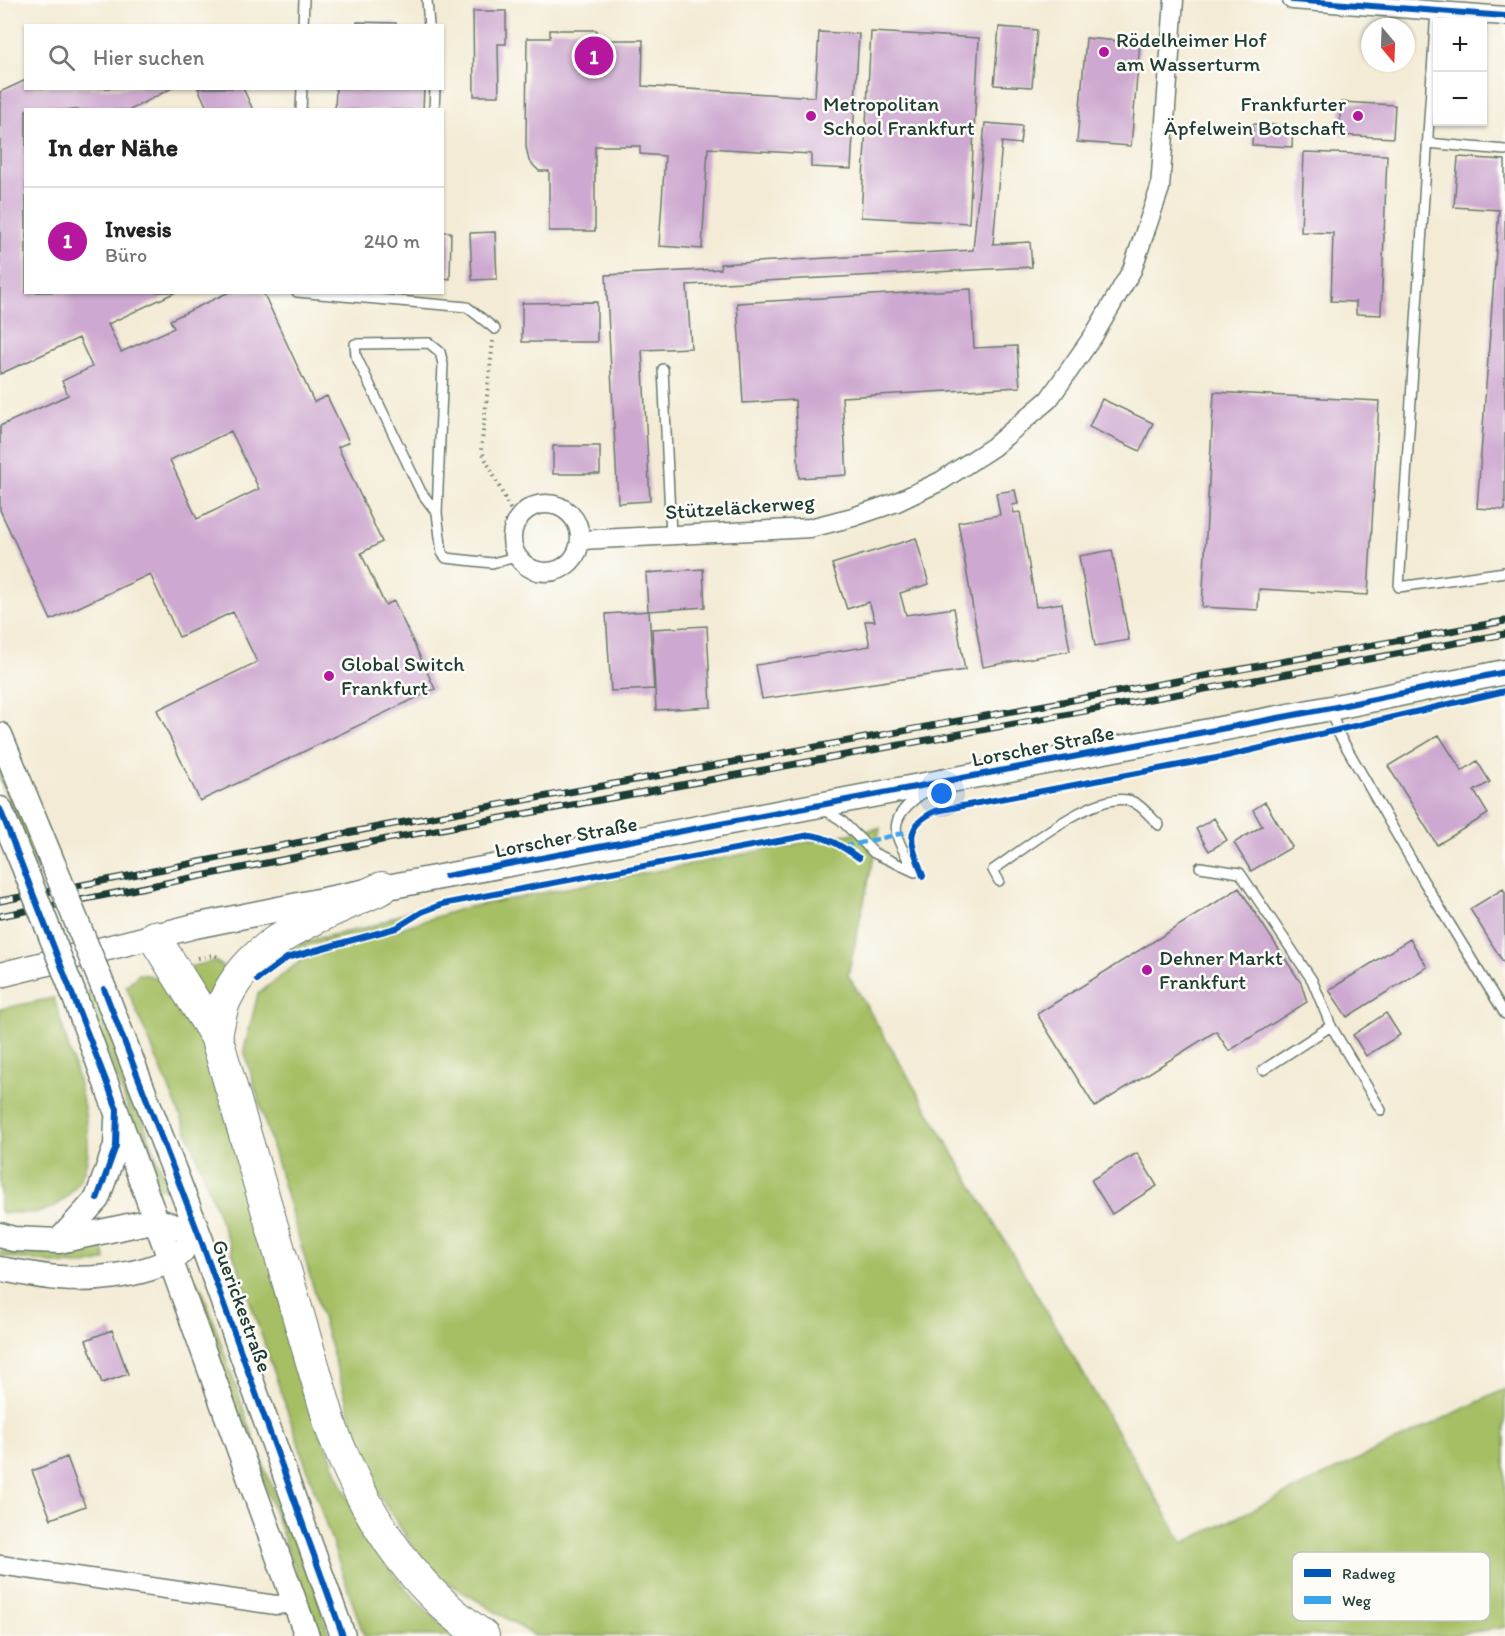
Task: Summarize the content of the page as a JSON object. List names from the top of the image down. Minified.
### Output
{"streets":{"main road":["Lorscher Straße","Guerickestraße"],"street":["Stützeläckerweg"]},"places":["Rödelheimer Hof am Wasserturm","Metropolitan School Frankfurt","Frankfurter Äpfelwein Botschaft","Global Switch Frankfurt","Dehner Markt Frankfurt"],"legend":["Radweg","Weg"],"north":"bottom","page":{"map_buttons":["+","−"],"search":"Hier suchen","pins":"1","heading":"In der Nähe","list":[{"mark":"1","name":"Invesis","note":"Büro","value":"240 m"}]}}
